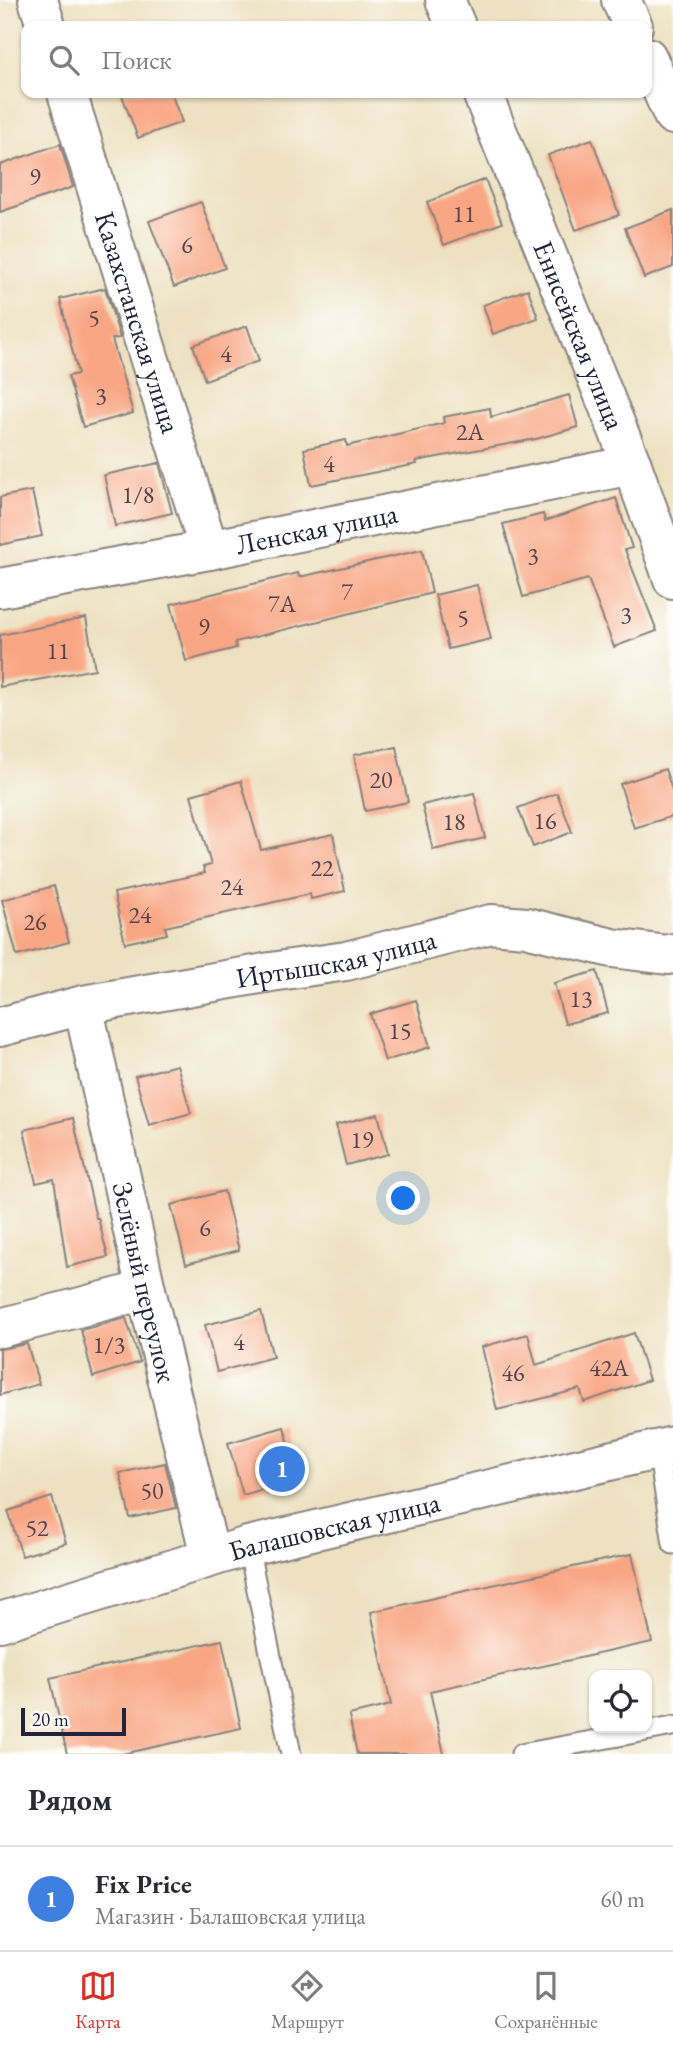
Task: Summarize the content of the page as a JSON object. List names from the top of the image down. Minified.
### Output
{"streets":{"street":["Казахстанская улица","Енисейская улица","Ленская улица","Иртышская улица","Зелёный переулок","Балашовская улица"]},"crossings":[["Казахстанская улица","Ленская улица"],["Енисейская улица","Ленская улица"],["Иртышская улица","Зелёный переулок"],["Зелёный переулок","Балашовская улица"]],"house_numbers":["9","11","6","5","4","3","2А","4","1/8","3","7","7А","3","5","9","11","20","16","18","22","24","24","26","13","15","19","6","4","1/3","42А","46","50","52"],"scale_bar":"20 m","page":{"search":"Поиск","pins":"1","scale":"20 m","heading":"Рядом","list":[{"mark":"1","name":"Fix Price","note":"Магазин · Балашовская улица","value":"60 m"}],"nav":["Карта","Маршрут","Сохранённые"]}}
